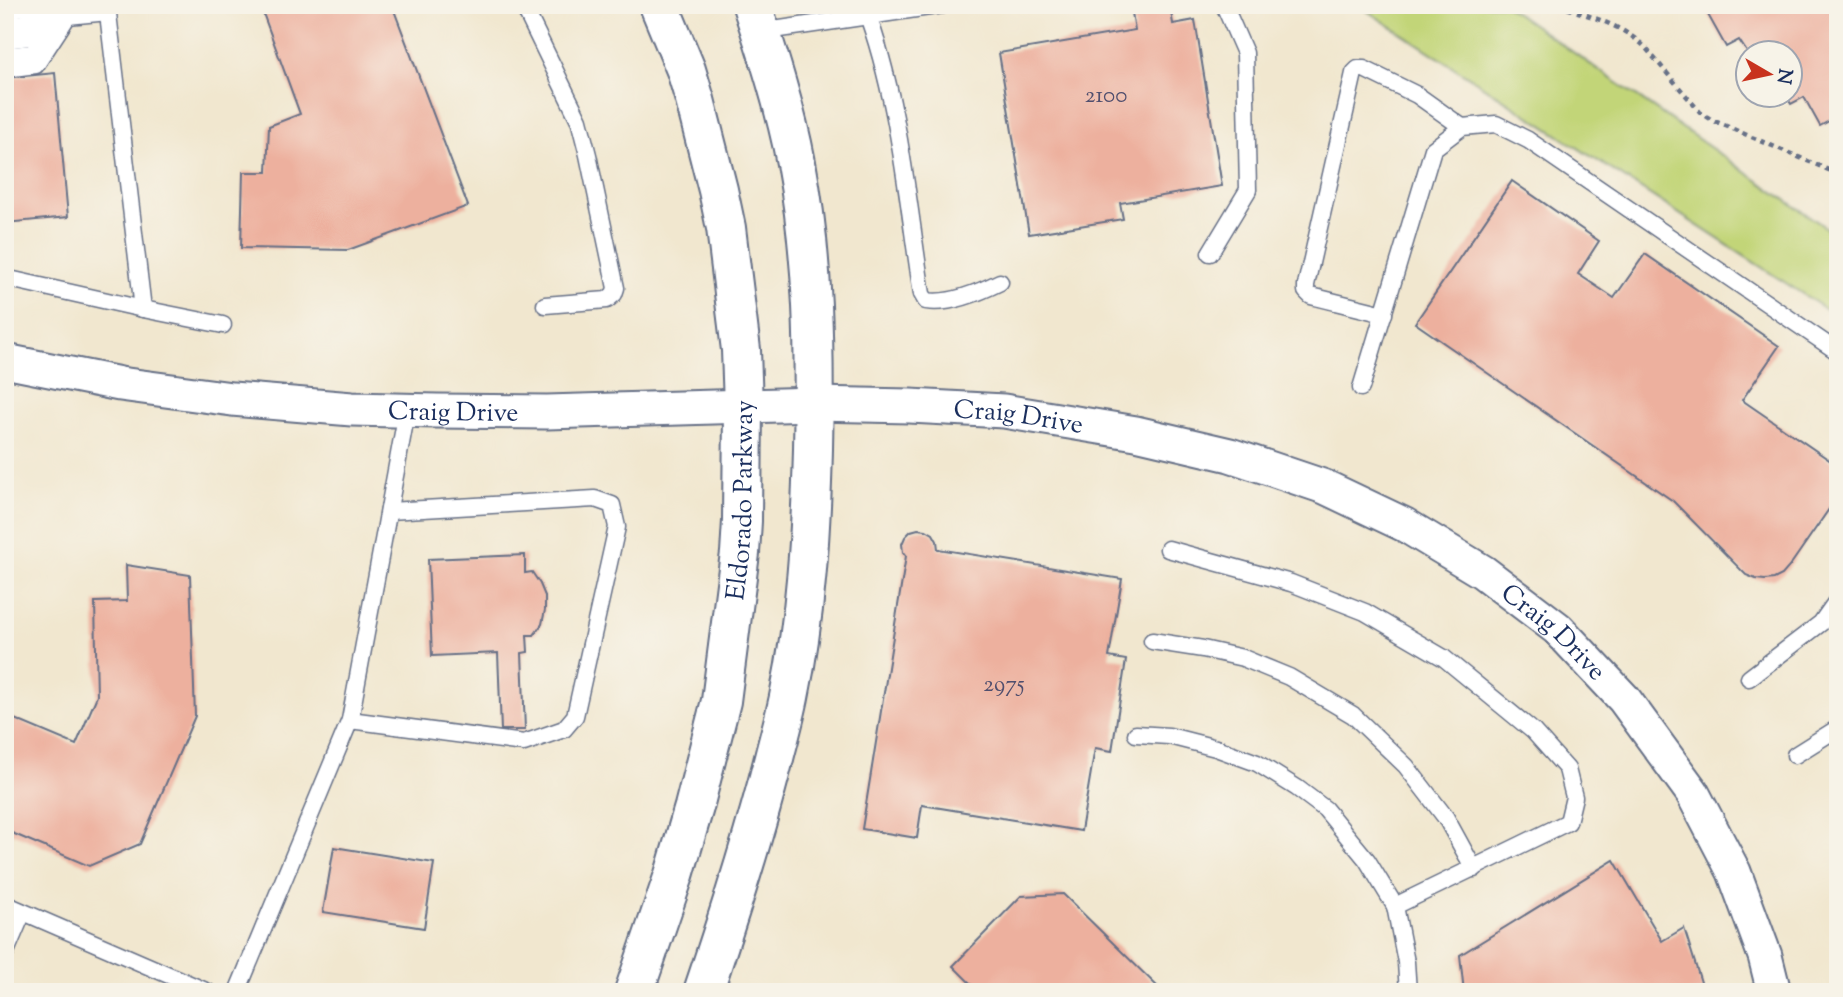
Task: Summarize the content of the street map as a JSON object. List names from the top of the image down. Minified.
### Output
{"streets":{"main road":["Eldorado Parkway"],"street":["Craig Drive"]},"crossings":[["Craig Drive","Eldorado Parkway"]],"house_numbers":["2100","2975"],"north":"right"}
